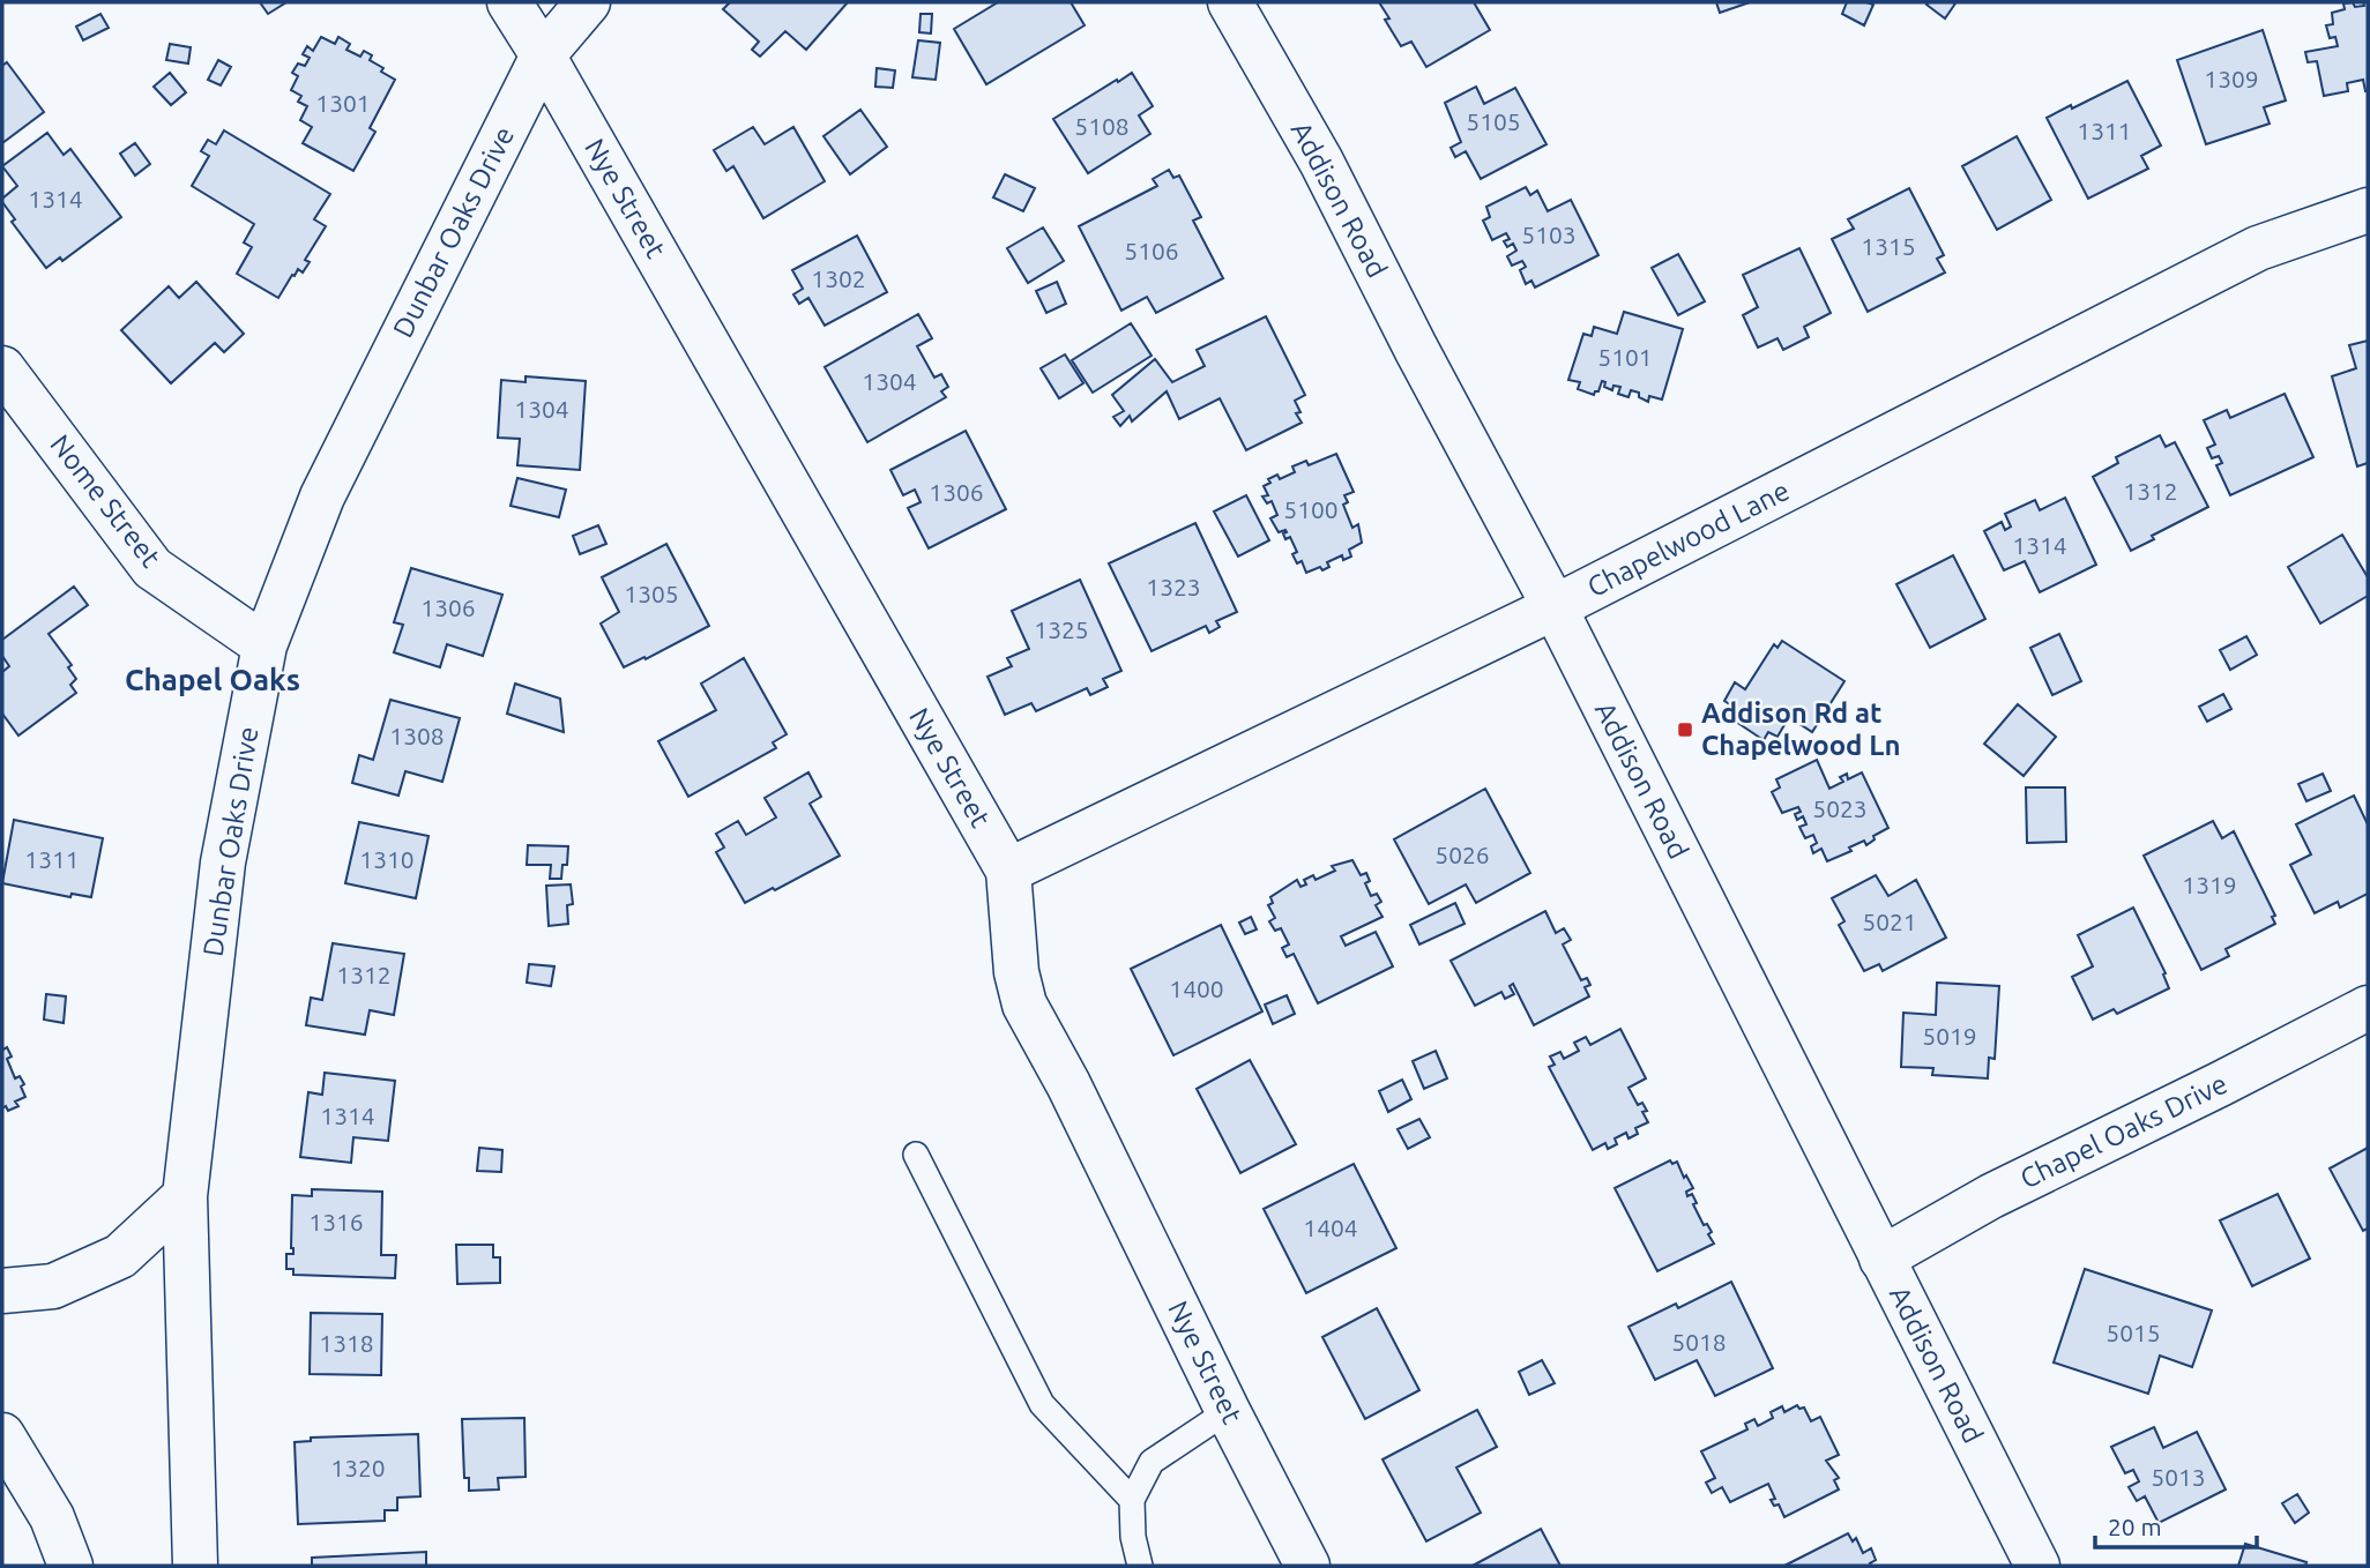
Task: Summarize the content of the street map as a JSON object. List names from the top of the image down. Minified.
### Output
{"streets":{"street":["Nye Street","Addison Road","Dunbar Oaks Drive","Nome Street","Chapelwood Lane","Chapel Oaks Drive"]},"crossings":[["Nye Street","Dunbar Oaks Drive"],["Nye Street","Chapelwood Lane"],["Addison Road","Chapelwood Lane"],["Addison Road","Chapel Oaks Drive"],["Dunbar Oaks Drive","Nome Street"]],"districts":["Chapel Oaks"],"places":{"transit":["Addison Rd at Chapelwood Ln"]},"house_numbers":["1309","1301","5105","5108","1311","1314","5103","1315","5106","1302","5101","1304","1304","1312","1306","5100","1314","1323","1305","1306","1325","1308","5023","5026","1311","1310","1319","5021","1312","1400","5019","1314","1316","1404","5015","5018","1318","1320","5013"],"scale_bar":"20 m"}
